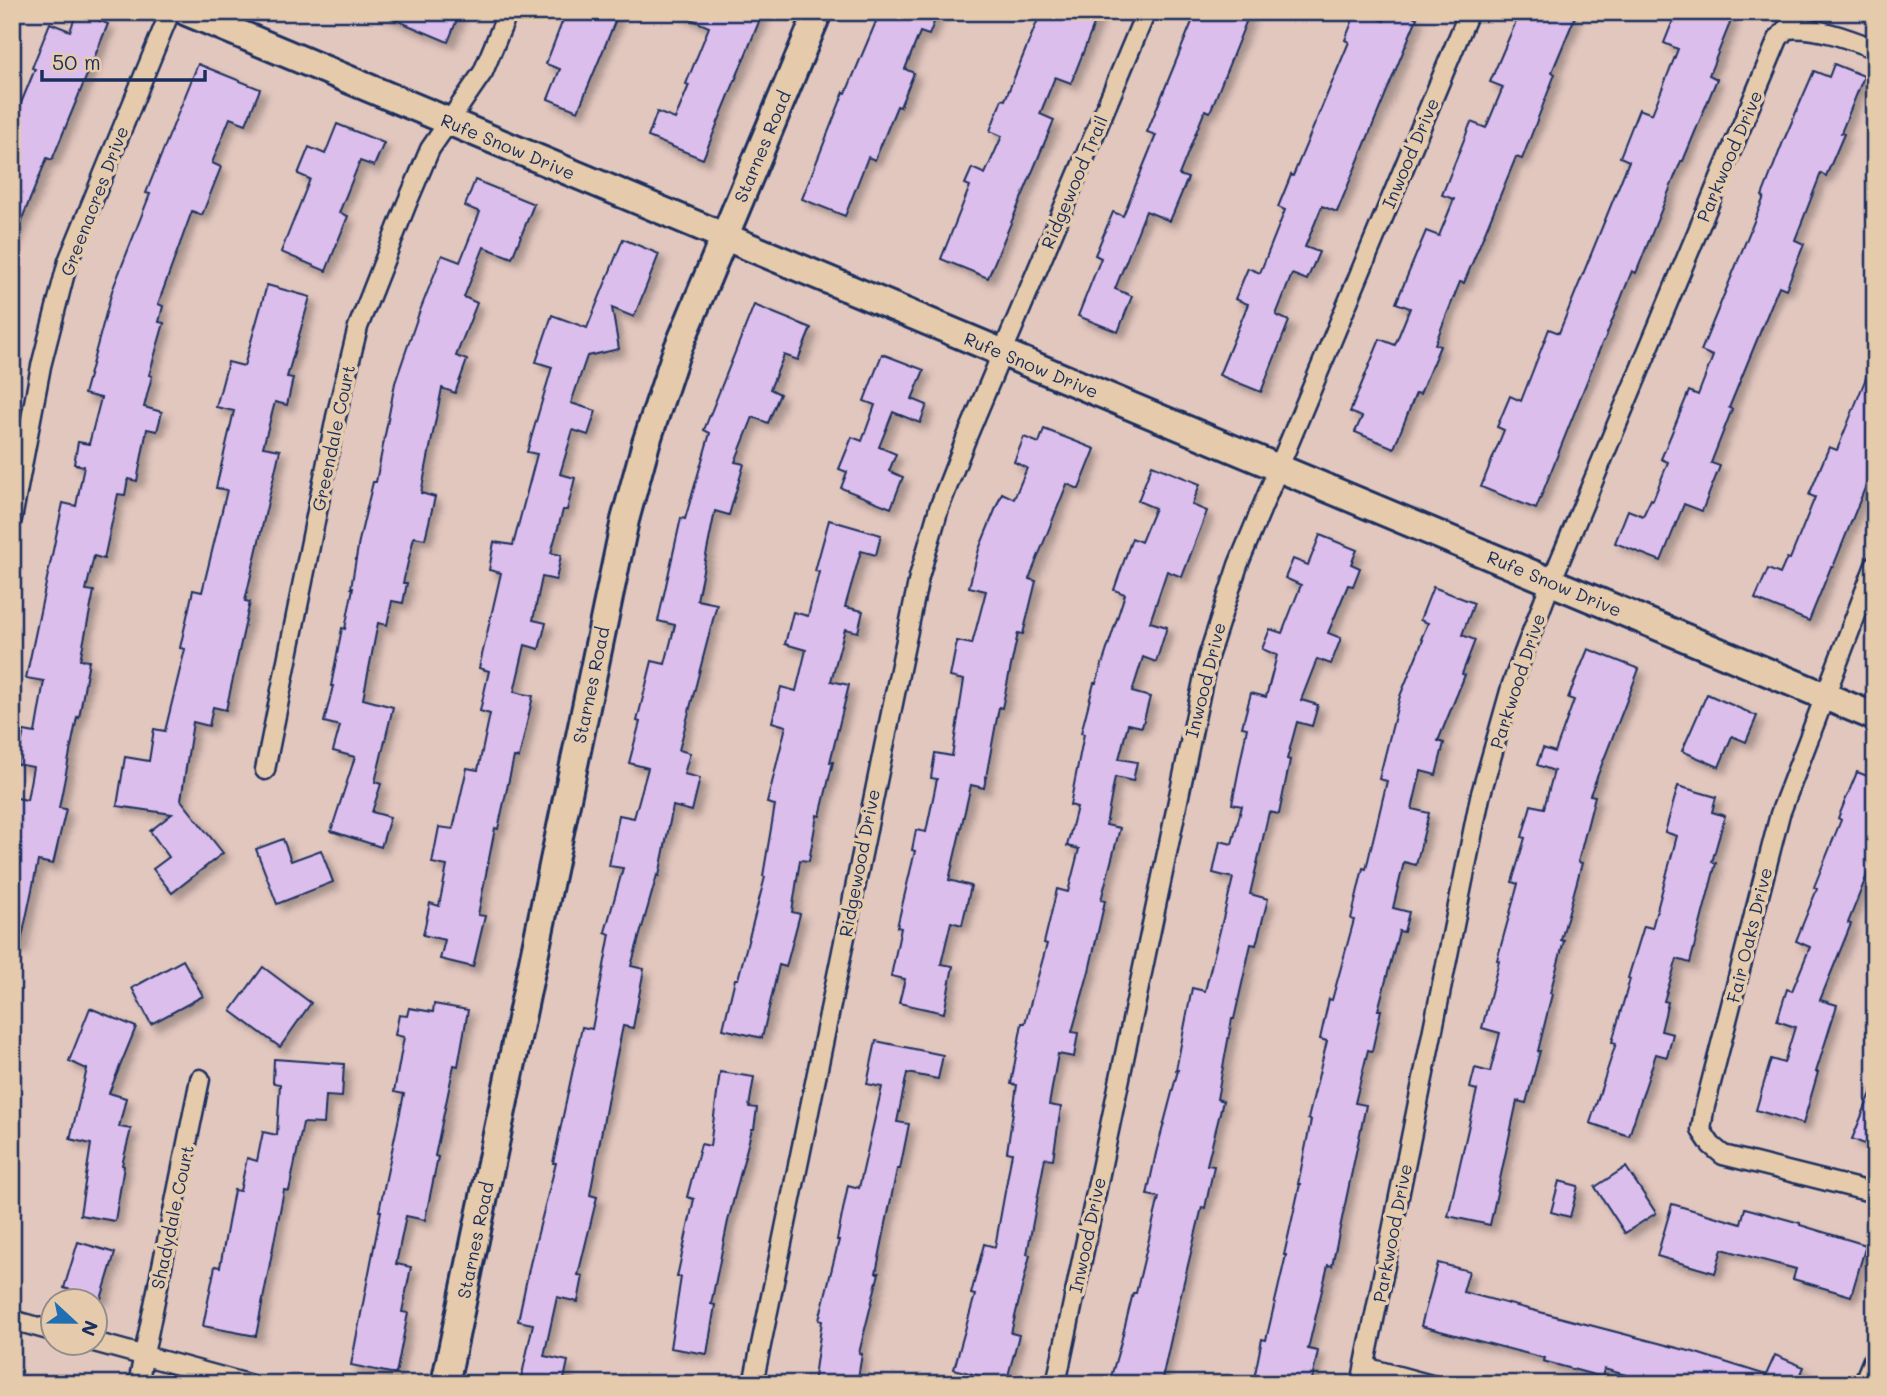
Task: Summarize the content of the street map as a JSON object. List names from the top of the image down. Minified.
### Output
{"streets":{"main road":["Rufe Snow Drive","Starnes Road"],"street":["Inwood Drive","Parkwood Drive","Ridgewood Trail","Greenacres Drive","Greendale Court","Ridgewood Drive","Fair Oaks Drive","Shadydale Court"]},"crossings":[["Rufe Snow Drive","Starnes Road"],["Rufe Snow Drive","Inwood Drive"],["Rufe Snow Drive","Parkwood Drive"],["Rufe Snow Drive","Ridgewood Trail"],["Rufe Snow Drive","Greendale Court"],["Rufe Snow Drive","Ridgewood Drive"],["Rufe Snow Drive","Fair Oaks Drive"],["Ridgewood Trail","Ridgewood Drive"]],"scale_bar":"50 m","north":"right"}
